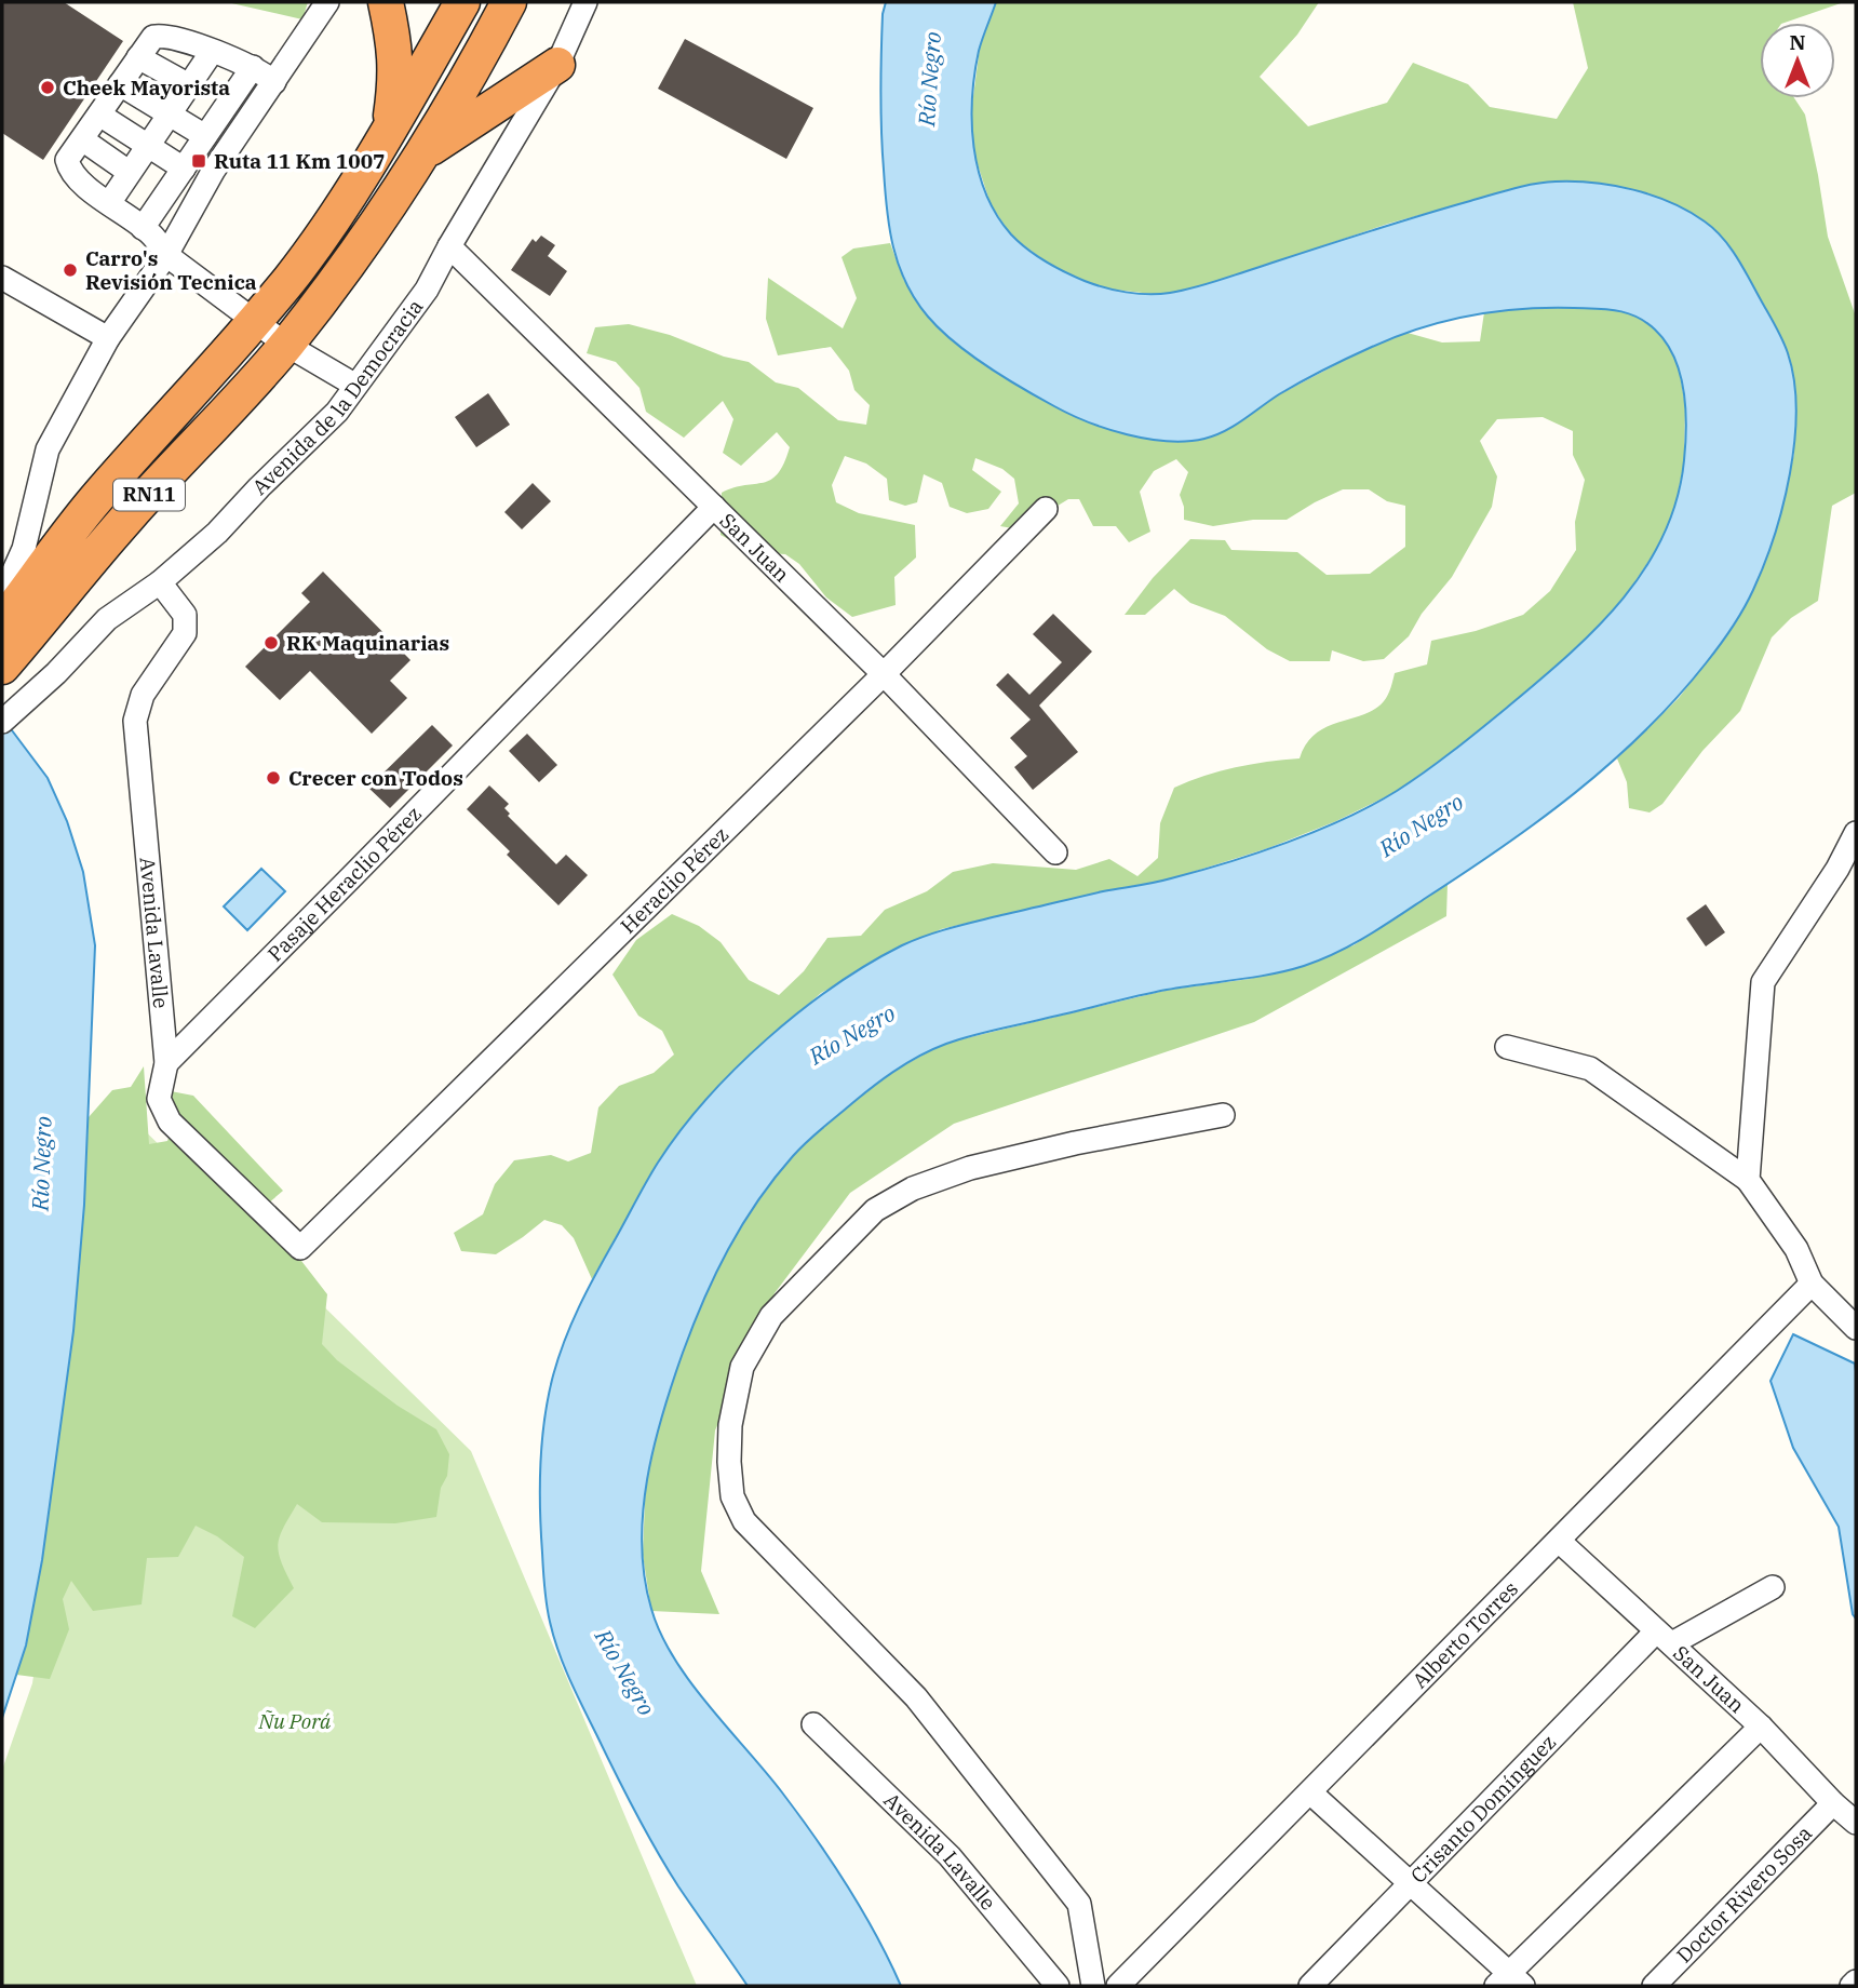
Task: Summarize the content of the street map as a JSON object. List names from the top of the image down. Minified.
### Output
{"streets":{"highway":["RN11"],"street":["Avenida de la Democracia","San Juan","Heraclio Pérez","Pasaje Heraclio Pérez","Avenida Lavalle","Alberto Torres","Crisanto Domínguez","Doctor Rivero Sosa"]},"crossings":[["Avenida de la Democracia","San Juan"],["Avenida de la Democracia","Avenida Lavalle"],["San Juan","Heraclio Pérez"],["San Juan","Pasaje Heraclio Pérez"],["San Juan","Alberto Torres"],["San Juan","Crisanto Domínguez"],["San Juan","Doctor Rivero Sosa"],["Heraclio Pérez","Avenida Lavalle"],["Pasaje Heraclio Pérez","Avenida Lavalle"]],"water":["Río Negro"],"parks":["Ñu Porá"],"places":{"other":["Cheek Mayorista","Carro's Revisión Tecnica","RK Maquinarias","Crecer con Todos"],"transit":["Ruta 11 Km 1007"]},"north":"top"}
